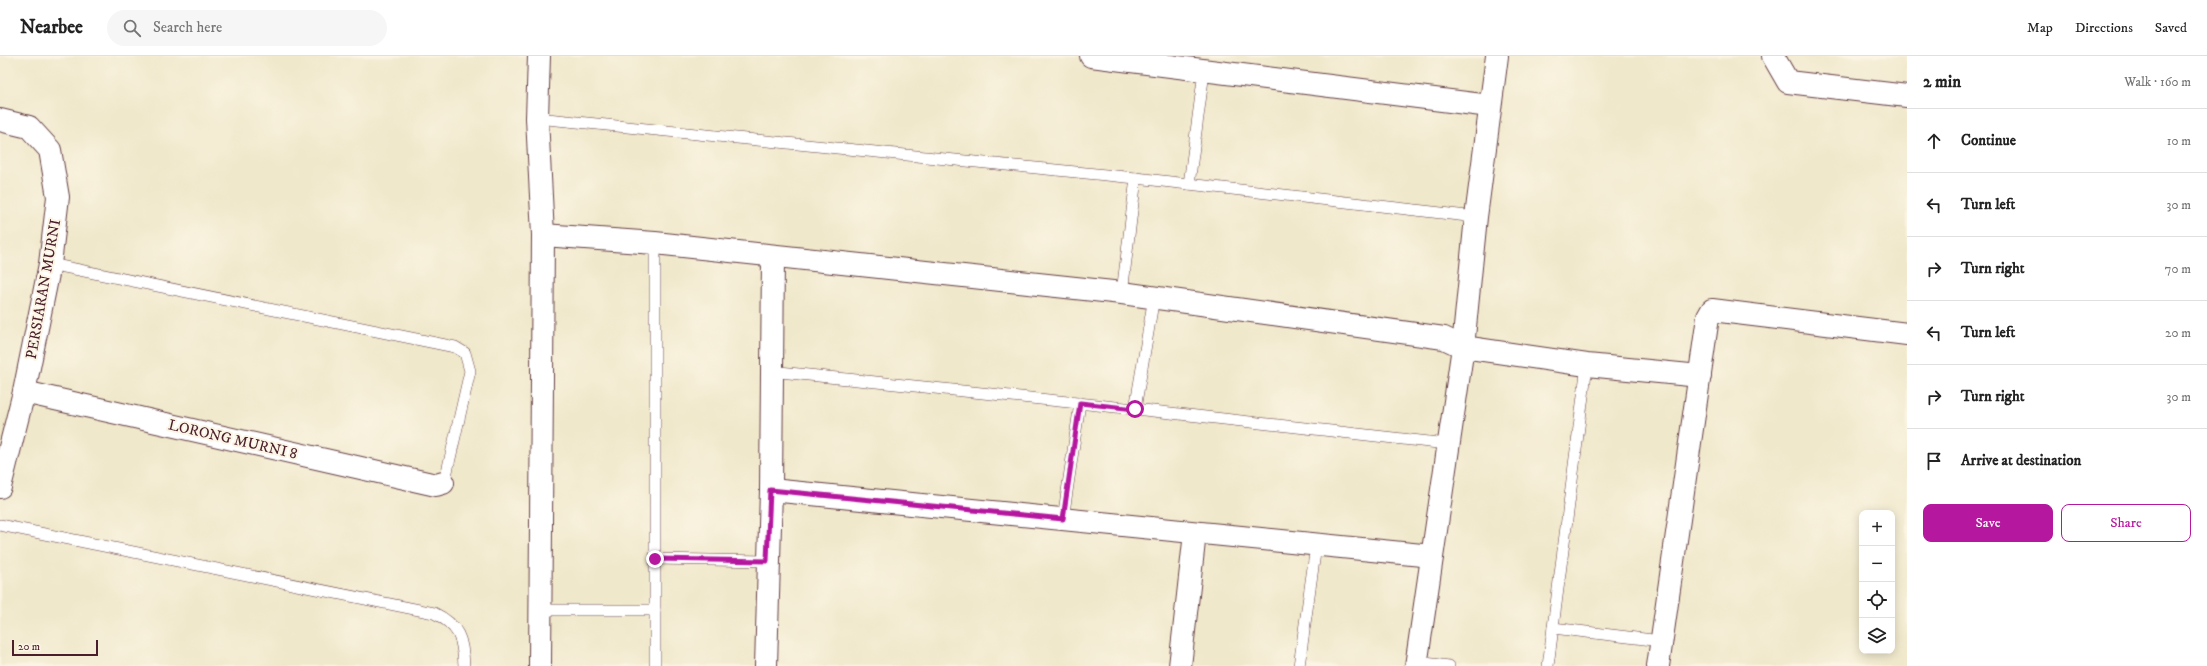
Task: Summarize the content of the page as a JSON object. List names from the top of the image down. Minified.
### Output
{"streets":{"street":["PERSIARAN MURNI","LORONG MURNI 8"]},"crossings":[["PERSIARAN MURNI","LORONG MURNI 8"]],"scale_bar":"20 m","page":{"header":"Nearbee","search":"Search here","nav":["Map","Directions","Saved"],"heading":["2 min","Walk · 160 m"],"list":[["Continue","10 m"],["Turn left","30 m"],["Turn right","70 m"],["Turn left","20 m"],["Turn right","30 m"],"Arrive at destination"],"buttons":["Save","Share"],"map_buttons":["+","−"],"scale":"20 m"}}
